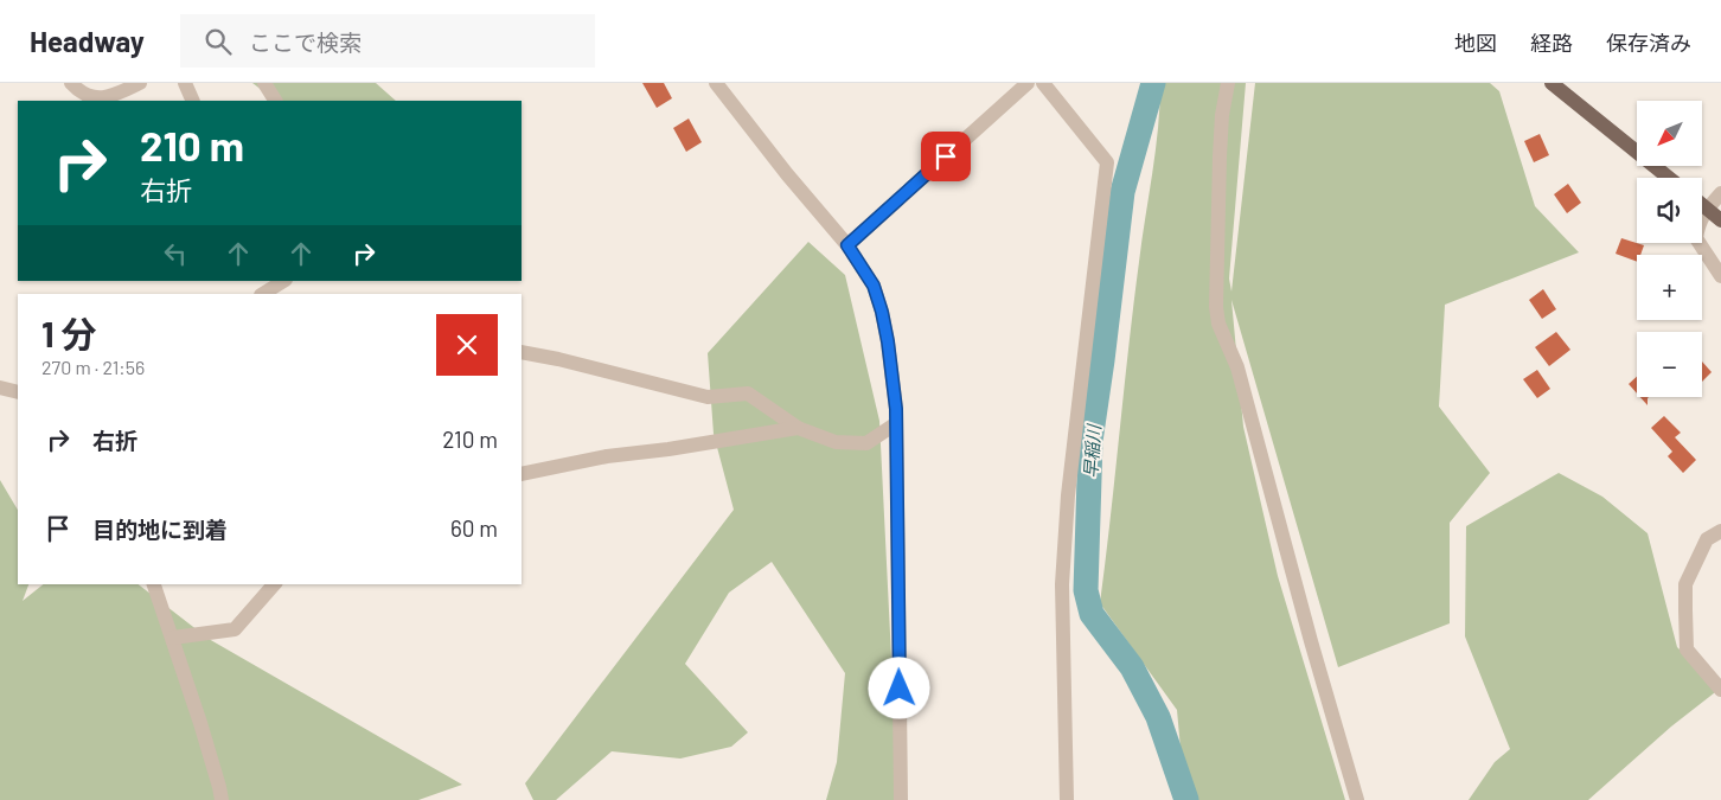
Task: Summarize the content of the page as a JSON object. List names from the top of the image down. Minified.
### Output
{"water":["早稲川"],"north":"bottom left","page":{"header":"Headway","search":"ここで検索","nav":["地図","経路","保存済み"],"map_buttons":["+","−"],"turn":["210 m","右折"],"heading":["1 分","270 m · 21:56"],"list":[{"name":"右折","value":"210 m"},{"name":"目的地に到着","value":"60 m"}]}}
